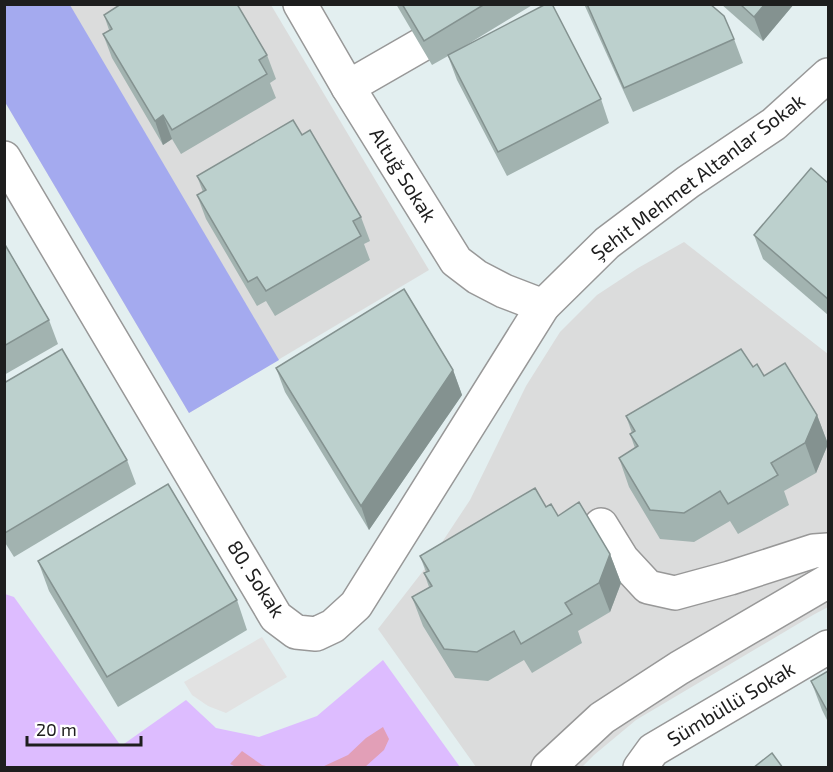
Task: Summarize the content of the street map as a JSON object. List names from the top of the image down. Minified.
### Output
{"streets":{"street":["Altuğ Sokak","Şehit Mehmet Altanlar Sokak","80. Sokak","Sümbüllü Sokak"]},"crossings":[["Altuğ Sokak","Şehit Mehmet Altanlar Sokak"],["Altuğ Sokak","80. Sokak"],["Şehit Mehmet Altanlar Sokak","80. Sokak"]],"scale_bar":"20 m"}
